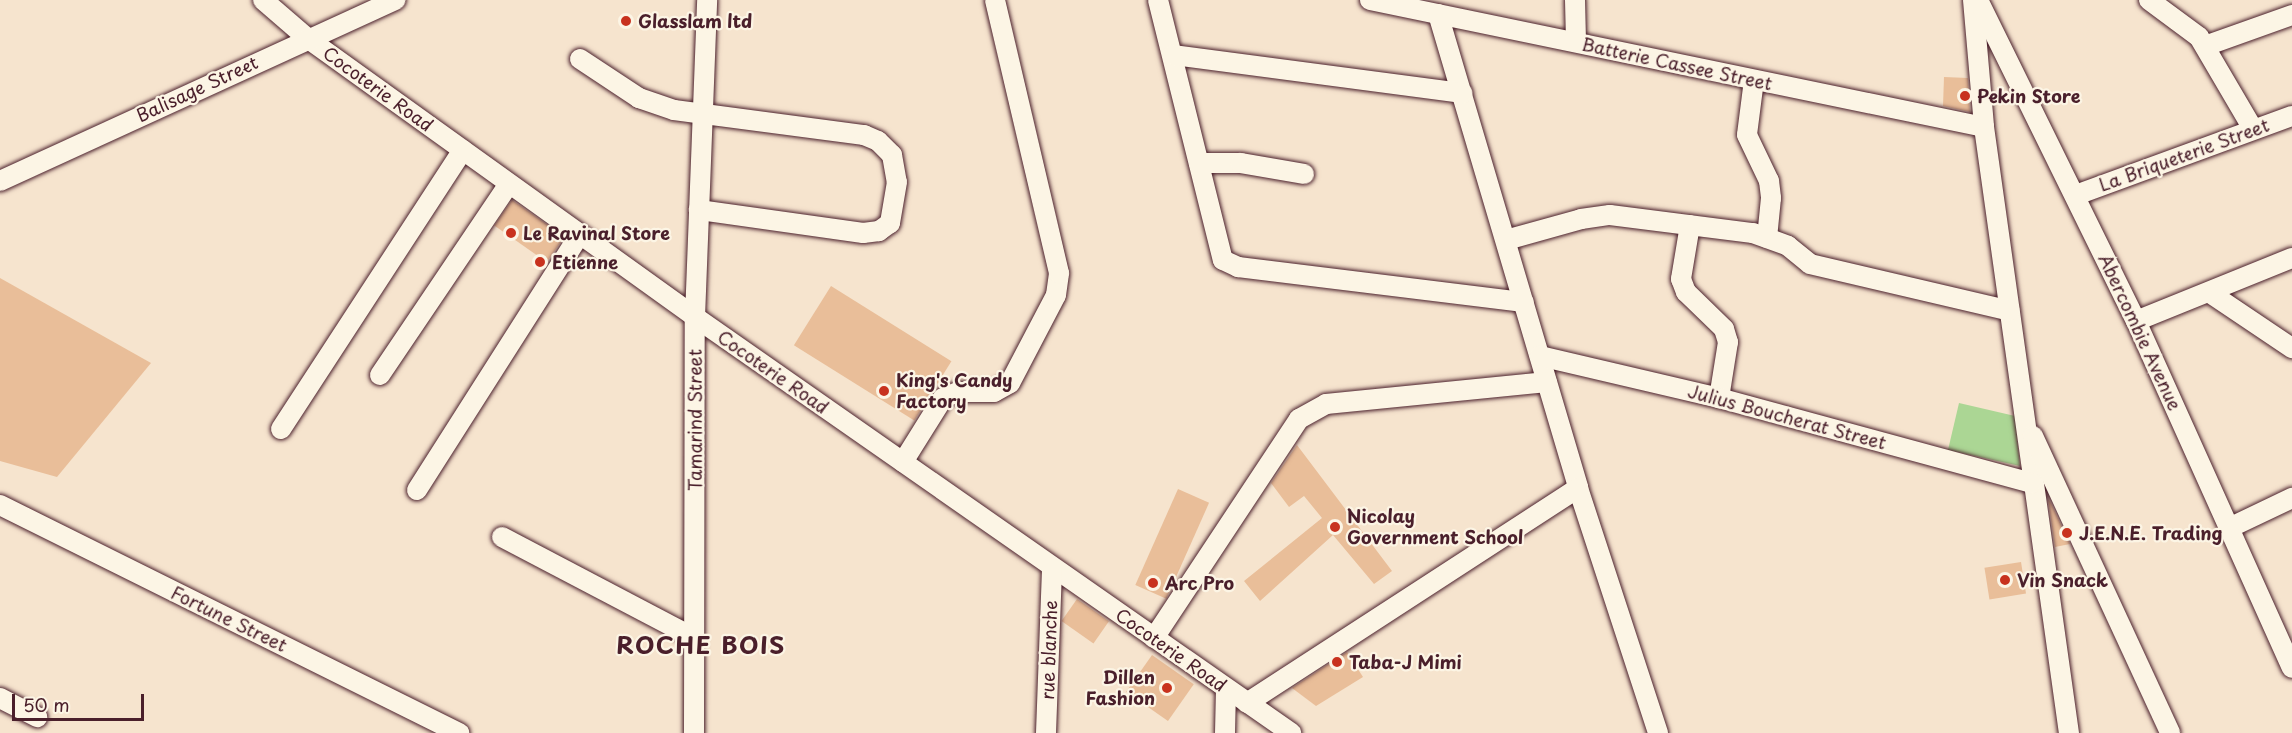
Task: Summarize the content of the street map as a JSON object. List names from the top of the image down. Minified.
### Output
{"streets":{"street":["Batterie Cassee Street","Balisage Street","Cocoterie Road","La Briqueterie Street","Abercombie Avenue","Julius Boucherat Street","Tamarind Street","Fortune Street","rue blanche"]},"crossings":[["Balisage Street","Cocoterie Road"],["Cocoterie Road","Tamarind Street"],["Cocoterie Road","rue blanche"],["La Briqueterie Street","Abercombie Avenue"]],"districts":["ROCHE BOIS"],"places":["Glasslam ltd","Pekin Store","Le Ravinal Store","Etienne","King's Candy Factory","Nicolay Government School","J.E.N.E. Trading","Vin Snack","Arc Pro","Taba-J Mimi","Dillen Fashion"],"scale_bar":"50 m"}
